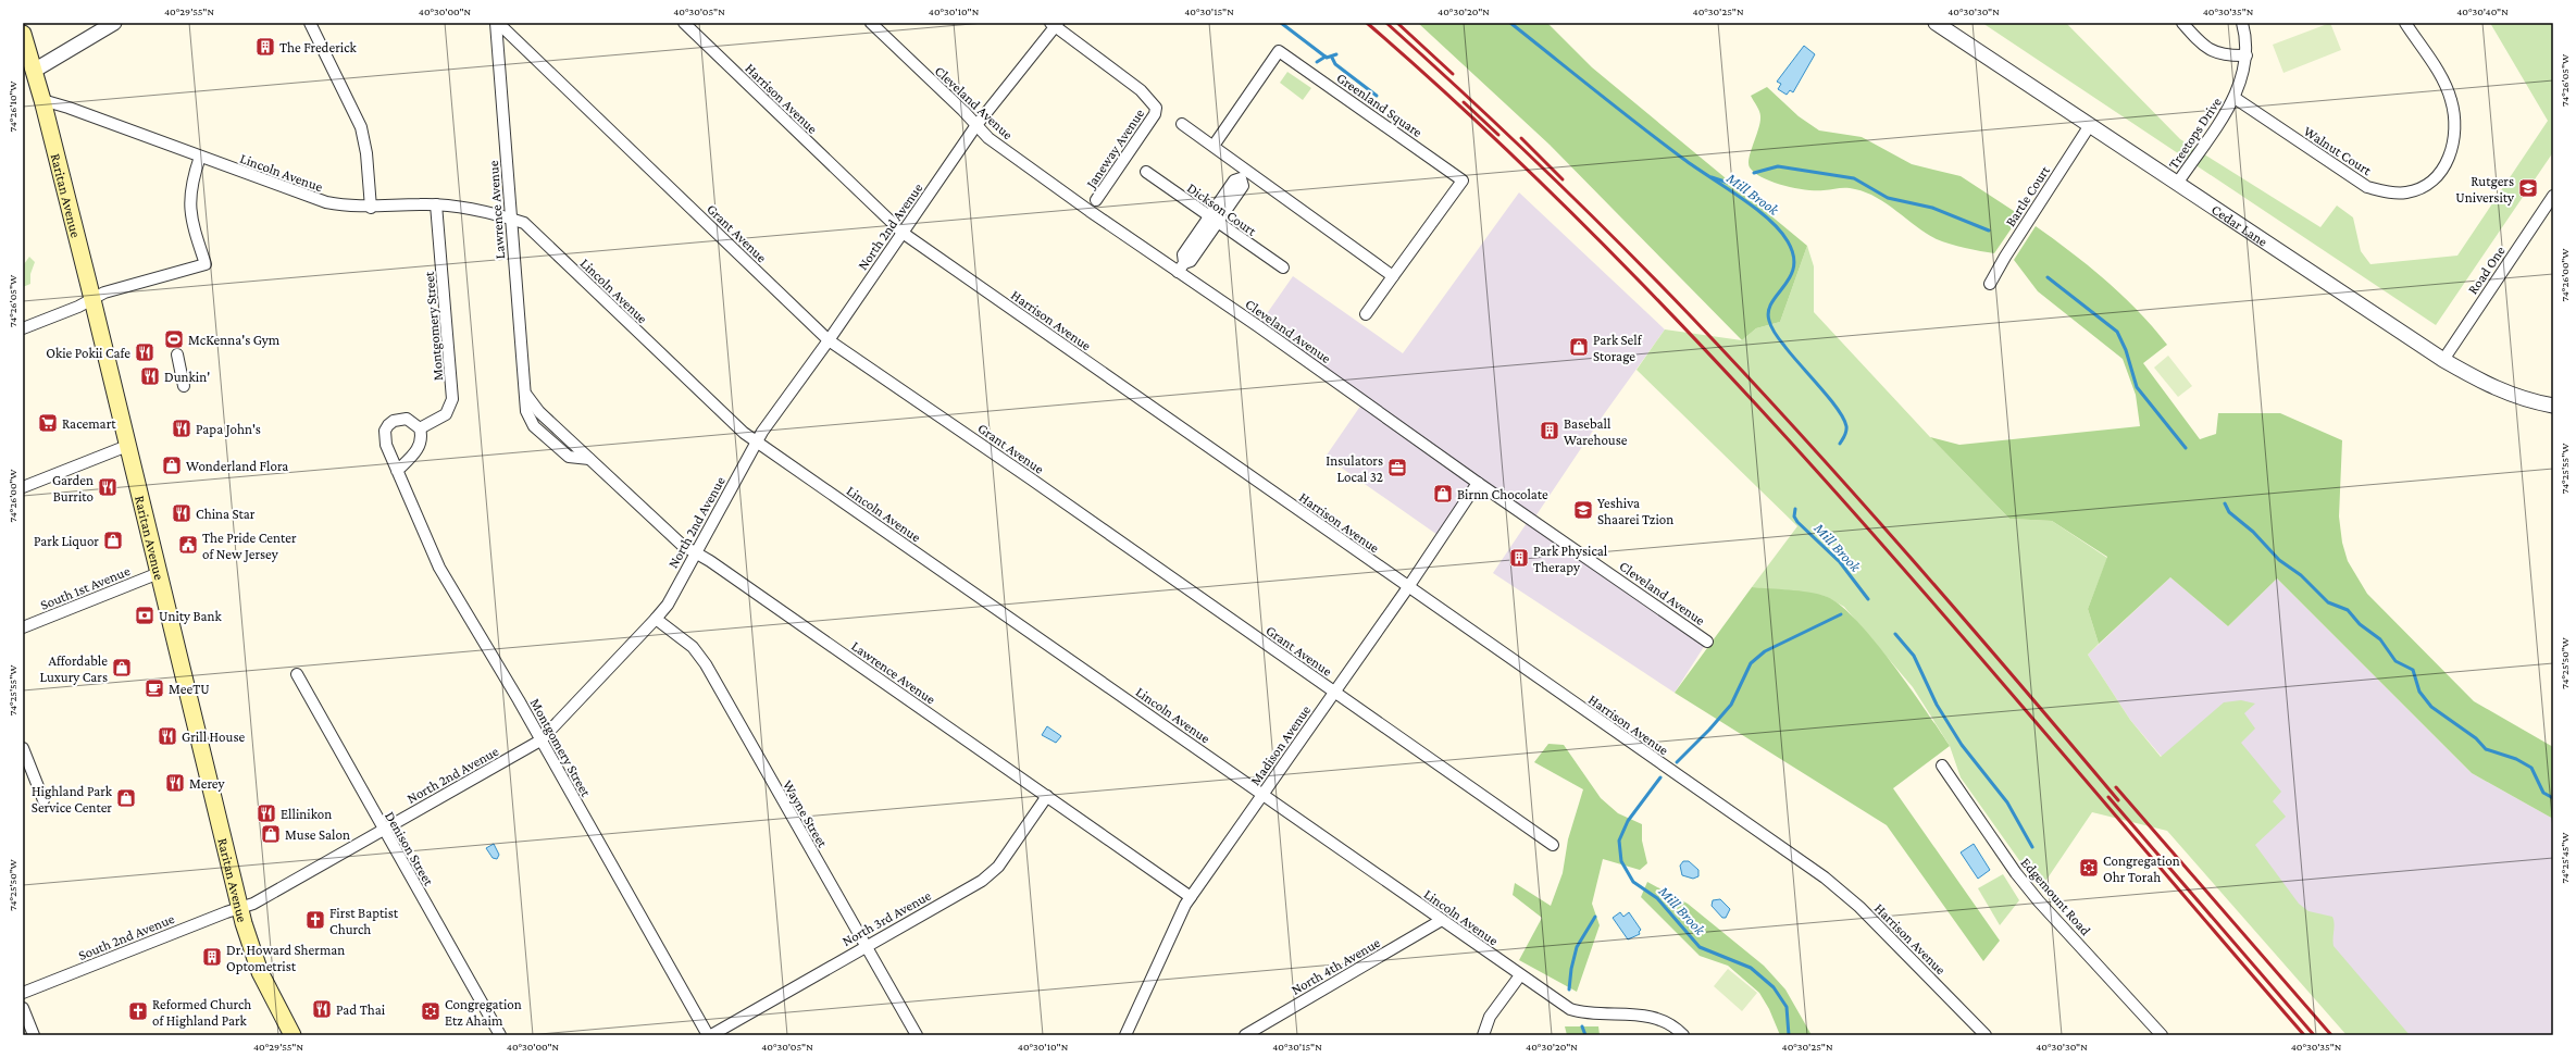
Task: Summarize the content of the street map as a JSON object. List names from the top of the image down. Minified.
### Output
{"streets":{"main road":["Raritan Avenue"],"street":["Harrison Avenue","Cleveland Avenue","Greenland Square","Treetops Drive","Janeway Avenue","Walnut Court","Lincoln Avenue","Bartle Court","Dickson Court","Lawrence Avenue","Cedar Lane","North 2nd Avenue","Grant Avenue","Road One","Montgomery Street","South 1st Avenue","Madison Avenue","Wayne Street","Denison Street","Edgemount Road","North 3rd Avenue","South 2nd Avenue","North 4th Avenue"]},"crossings":[["Harrison Avenue","North 2nd Avenue"],["Harrison Avenue","Madison Avenue"],["Cleveland Avenue","North 2nd Avenue"],["Cleveland Avenue","Madison Avenue"],["Treetops Drive","Walnut Court"],["Treetops Drive","Cedar Lane"],["Janeway Avenue","North 2nd Avenue"],["Lincoln Avenue","Raritan Avenue"],["Lincoln Avenue","Lawrence Avenue"],["Lincoln Avenue","North 2nd Avenue"],["Lincoln Avenue","Montgomery Street"],["Lincoln Avenue","Madison Avenue"],["Lincoln Avenue","North 4th Avenue"],["Raritan Avenue","North 2nd Avenue"],["Raritan Avenue","South 1st Avenue"],["Raritan Avenue","South 2nd Avenue"],["Bartle Court","Cedar Lane"],["Lawrence Avenue","North 2nd Avenue"],["Lawrence Avenue","Grant Avenue"],["Lawrence Avenue","Madison Avenue"],["Lawrence Avenue","North 3rd Avenue"],["Cedar Lane","Road One"],["North 2nd Avenue","Grant Avenue"],["North 2nd Avenue","Montgomery Street"],["North 2nd Avenue","Wayne Street"],["North 2nd Avenue","Denison Street"],["North 2nd Avenue","South 2nd Avenue"],["Grant Avenue","Madison Avenue"],["Montgomery Street","North 3rd Avenue"],["Wayne Street","North 3rd Avenue"]],"water":["Mill Brook"],"places":{"building":["The Frederick","Baseball Warehouse","Park Physical Therapy","Dr. Howard Sherman Optometrist"],"school or university":["Rutgers University","Yeshiva Shaarei Tzion"],"sports":["McKenna's Gym"],"shop":["Park Self Storage","Wonderland Flora","Birnn Chocolate","Park Liquor","Affordable Luxury Cars","Highland Park Service Center","Muse Salon"],"restaurant":["Okie Pokii Cafe","Dunkin'","Papa John's","Garden Burrito","China Star","Grill House","Merey","Ellinikon","Pad Thai"],"supermarket":["Racemart"],"office":["Insulators Local 32"],"public building":["The Pride Center of New Jersey"],"bank":["Unity Bank"],"cafe":["MeeTU"],"synagogue":["Congregation Ohr Torah","Congregation Etz Ahaim"],"church":["First Baptist Church","Reformed Church of Highland Park"]},"coordinates":["40°29'55\"N","40°30'00\"N","40°30'05\"N","40°30'10\"N","40°30'15\"N","40°30'20\"N","40°30'25\"N","40°30'30\"N","40°30'35\"N","40°30'40\"N","74°26'05\"W","74°26'10\"W","74°26'00\"W","74°25'55\"W","74°25'50\"W","74°25'45\"W"]}
